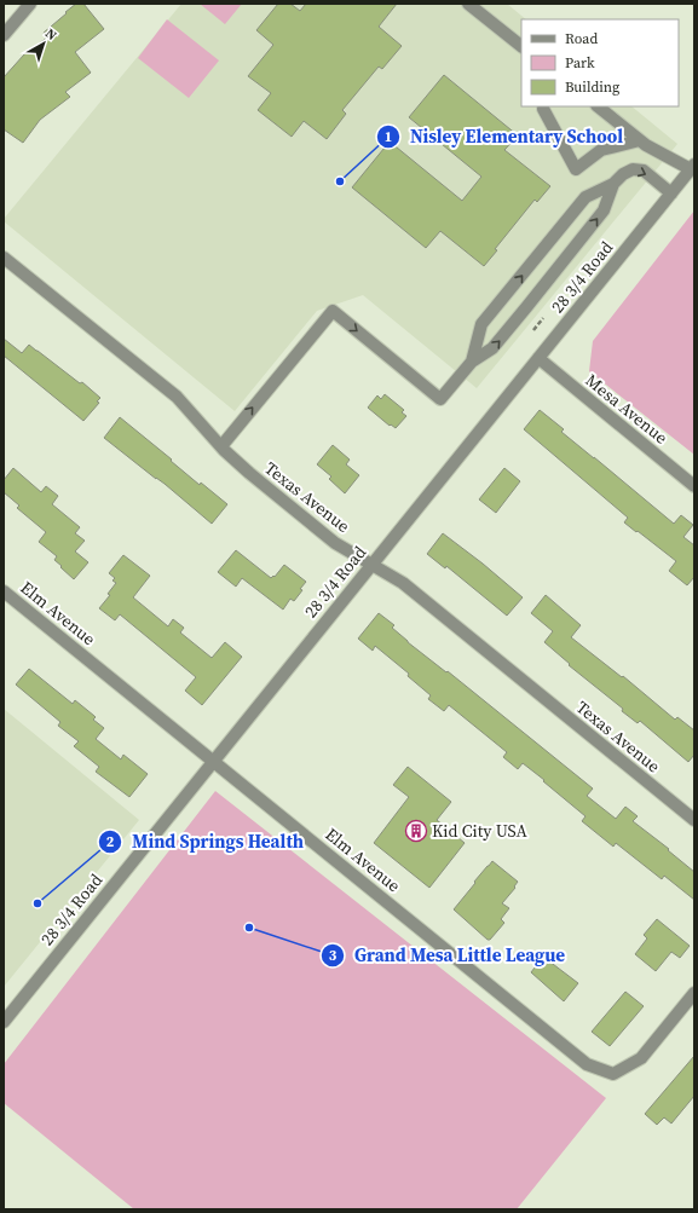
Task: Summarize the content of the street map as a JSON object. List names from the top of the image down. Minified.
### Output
{"streets":{"street":["28 3/4 Road","Mesa Avenue","Texas Avenue","Elm Avenue"]},"crossings":[["28 3/4 Road","Mesa Avenue"],["28 3/4 Road","Texas Avenue"],["28 3/4 Road","Elm Avenue"]],"places":{"other":["Nisley Elementary School","Mind Springs Health","Grand Mesa Little League"],"building":["Kid City USA"]},"legend":["Road","Park","Building"],"north":"top right"}
